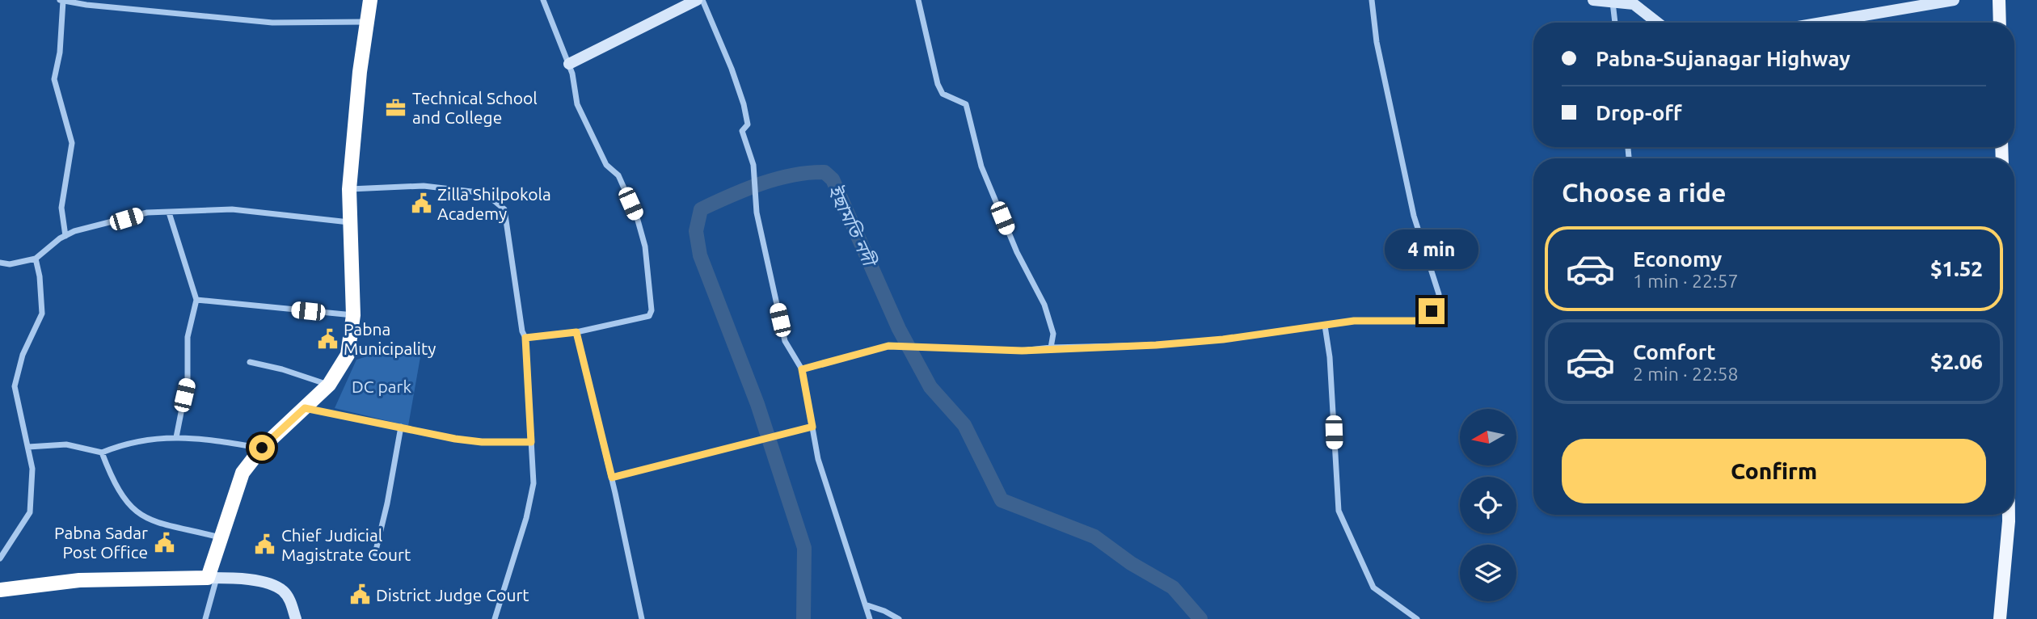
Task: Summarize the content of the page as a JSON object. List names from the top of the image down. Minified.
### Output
{"water":["ইছামতি নদী"],"parks":["DC park"],"places":{"office":["Technical School and College"],"public building":["Zilla Shilpokola Academy","Pabna Municipality","Pabna Sadar Post Office","Chief Judicial Magistrate Court","District Judge Court"]},"north":"left","page":{"banner":["Pabna-Sujanagar Highway","Drop-off"],"heading":"Choose a ride","list":[{"name":"Economy","note":"1 min · 22:57","value":"$1.52"},{"name":"Comfort","note":"2 min · 22:58","value":"$2.06"}],"bubble":"4 min","buttons":"Confirm"}}
